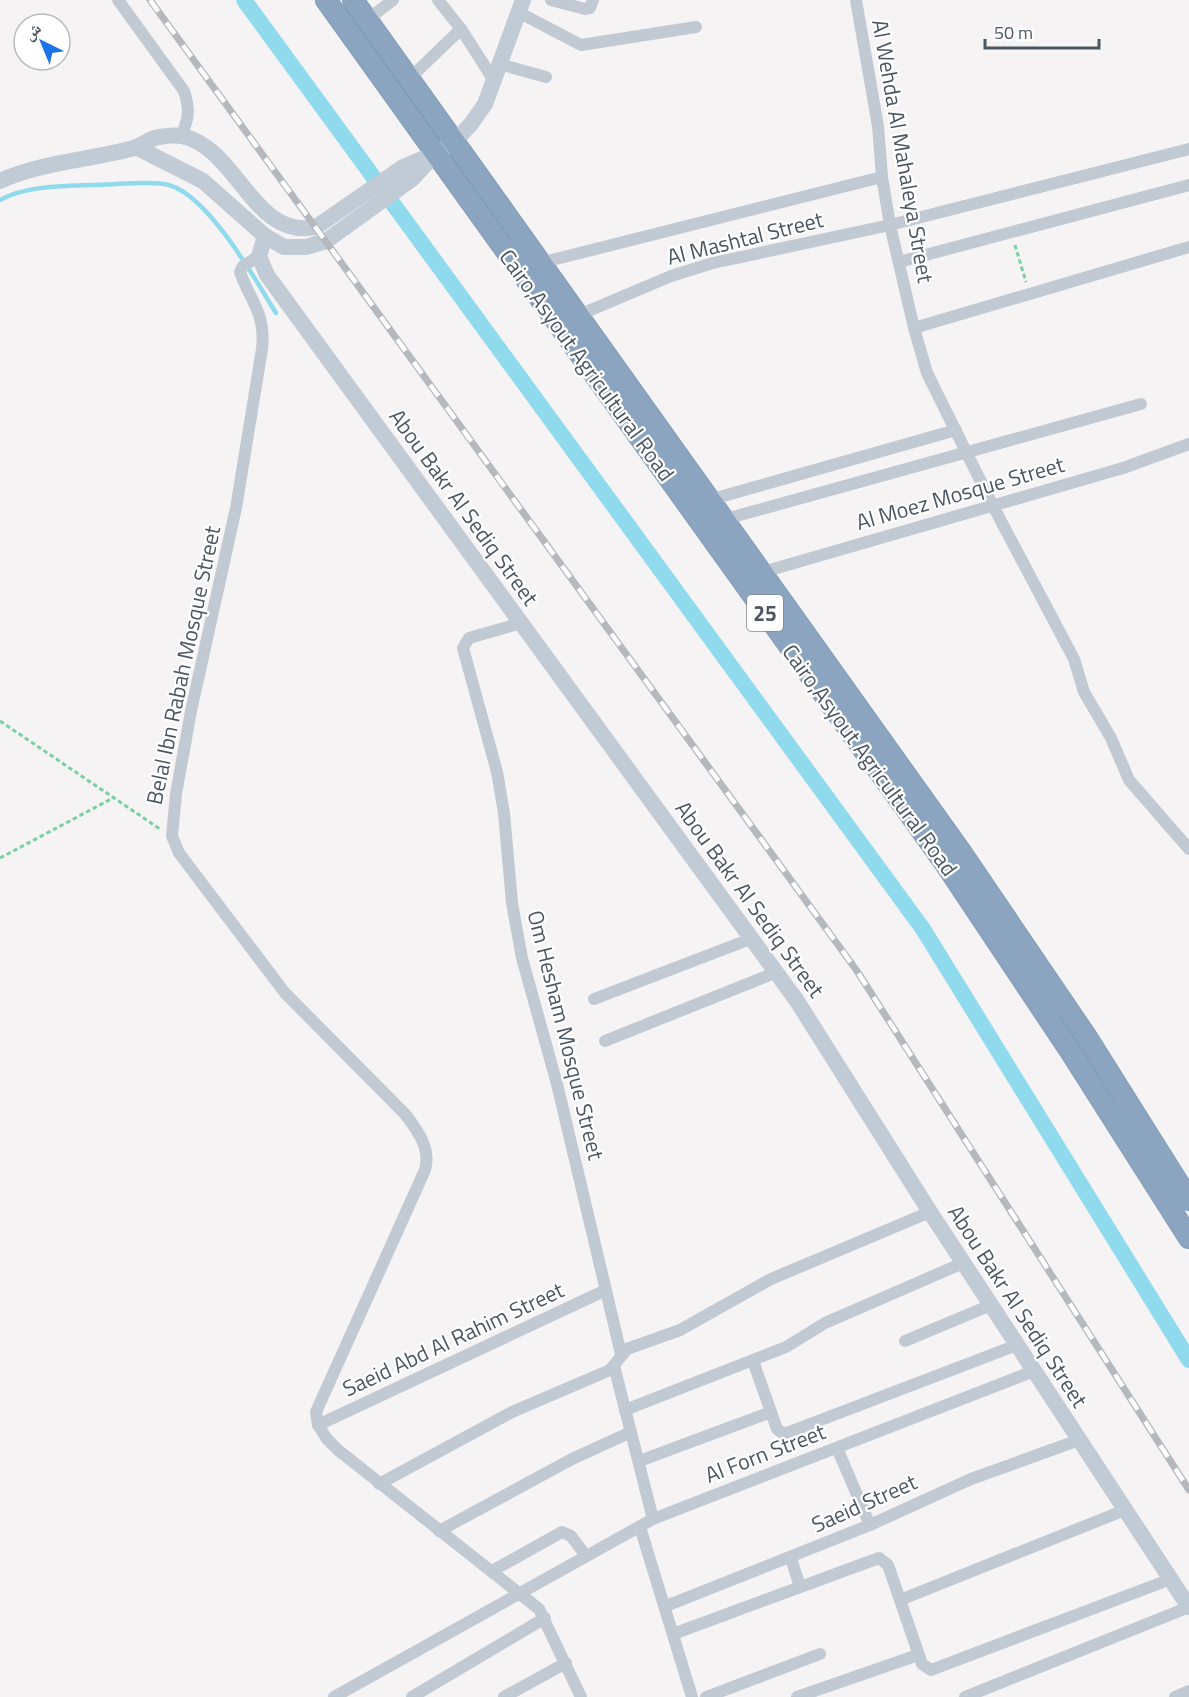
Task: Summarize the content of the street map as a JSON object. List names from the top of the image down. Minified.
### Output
{"streets":{"highway":["Cairo,Asyout Agricultural Road","25"],"street":["Al Wehda Al Mahaleya Street","Al Mashtal Street","Al Moez Mosque Street","Abou Bakr Al Sediq Street","Belal Ibn Rabah Mosque Street","Om Hesham Mosque Street","Saeid Abd Al Rahim Street","Al Forn Street","Saeid Street"]},"crossings":[["Al Wehda Al Mahaleya Street","Al Mashtal Street"],["Al Wehda Al Mahaleya Street","Al Moez Mosque Street"],["Al Mashtal Street","Cairo,Asyout Agricultural Road"],["Cairo,Asyout Agricultural Road","Al Moez Mosque Street"],["Abou Bakr Al Sediq Street","Belal Ibn Rabah Mosque Street"],["Abou Bakr Al Sediq Street","Om Hesham Mosque Street"],["Abou Bakr Al Sediq Street","Al Forn Street"],["Abou Bakr Al Sediq Street","Saeid Street"],["Belal Ibn Rabah Mosque Street","Saeid Abd Al Rahim Street"],["Om Hesham Mosque Street","Saeid Abd Al Rahim Street"]],"scale_bar":"50 m","north":"top left"}
